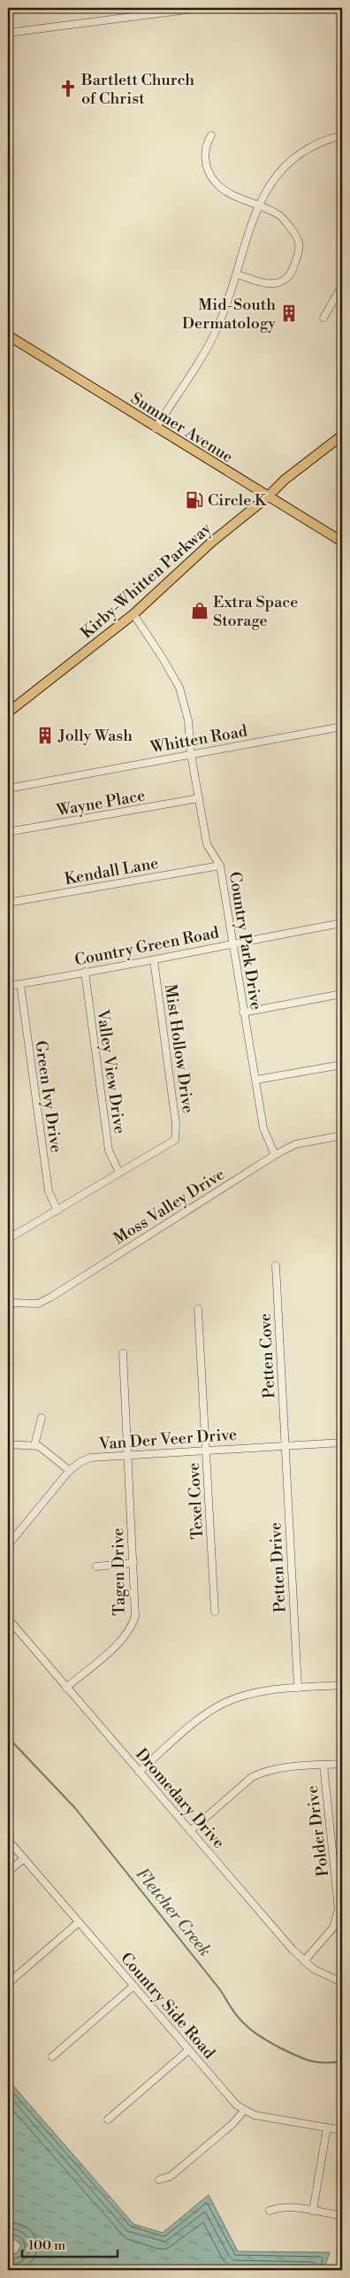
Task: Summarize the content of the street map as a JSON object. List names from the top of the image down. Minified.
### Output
{"streets":{"main road":["Summer Avenue","Kirby-Whitten Parkway"],"street":["Whitten Road","Wayne Place","Kendall Lane","Country Park Drive","Country Green Road","Mist Hollow Drive","Valley View Drive","Green Ivy Drive","Moss Valley Drive","Petten Cove","Van Der Veer Drive","Texel Cove","Petten Drive","Tagen Drive","Dromedary Drive","Polder Drive","Country Side Road"]},"crossings":[["Summer Avenue","Kirby-Whitten Parkway"],["Kirby-Whitten Parkway","Country Park Drive"],["Whitten Road","Country Park Drive"],["Wayne Place","Country Park Drive"],["Kendall Lane","Country Park Drive"],["Country Park Drive","Country Green Road"],["Country Park Drive","Moss Valley Drive"],["Country Green Road","Mist Hollow Drive"],["Country Green Road","Valley View Drive"],["Country Green Road","Green Ivy Drive"],["Mist Hollow Drive","Valley View Drive"],["Petten Cove","Van Der Veer Drive"],["Petten Cove","Petten Drive"],["Van Der Veer Drive","Texel Cove"],["Van Der Veer Drive","Petten Drive"],["Van Der Veer Drive","Tagen Drive"],["Tagen Drive","Dromedary Drive"],["Dromedary Drive","Polder Drive"]],"water":["Fletcher Creek"],"places":{"church":["Bartlett Church of Christ"],"building":["Mid-South Dermatology","Jolly Wash"],"fuel station":["Circle K"],"shop":["Extra Space Storage"]},"scale_bar":"100 m"}
